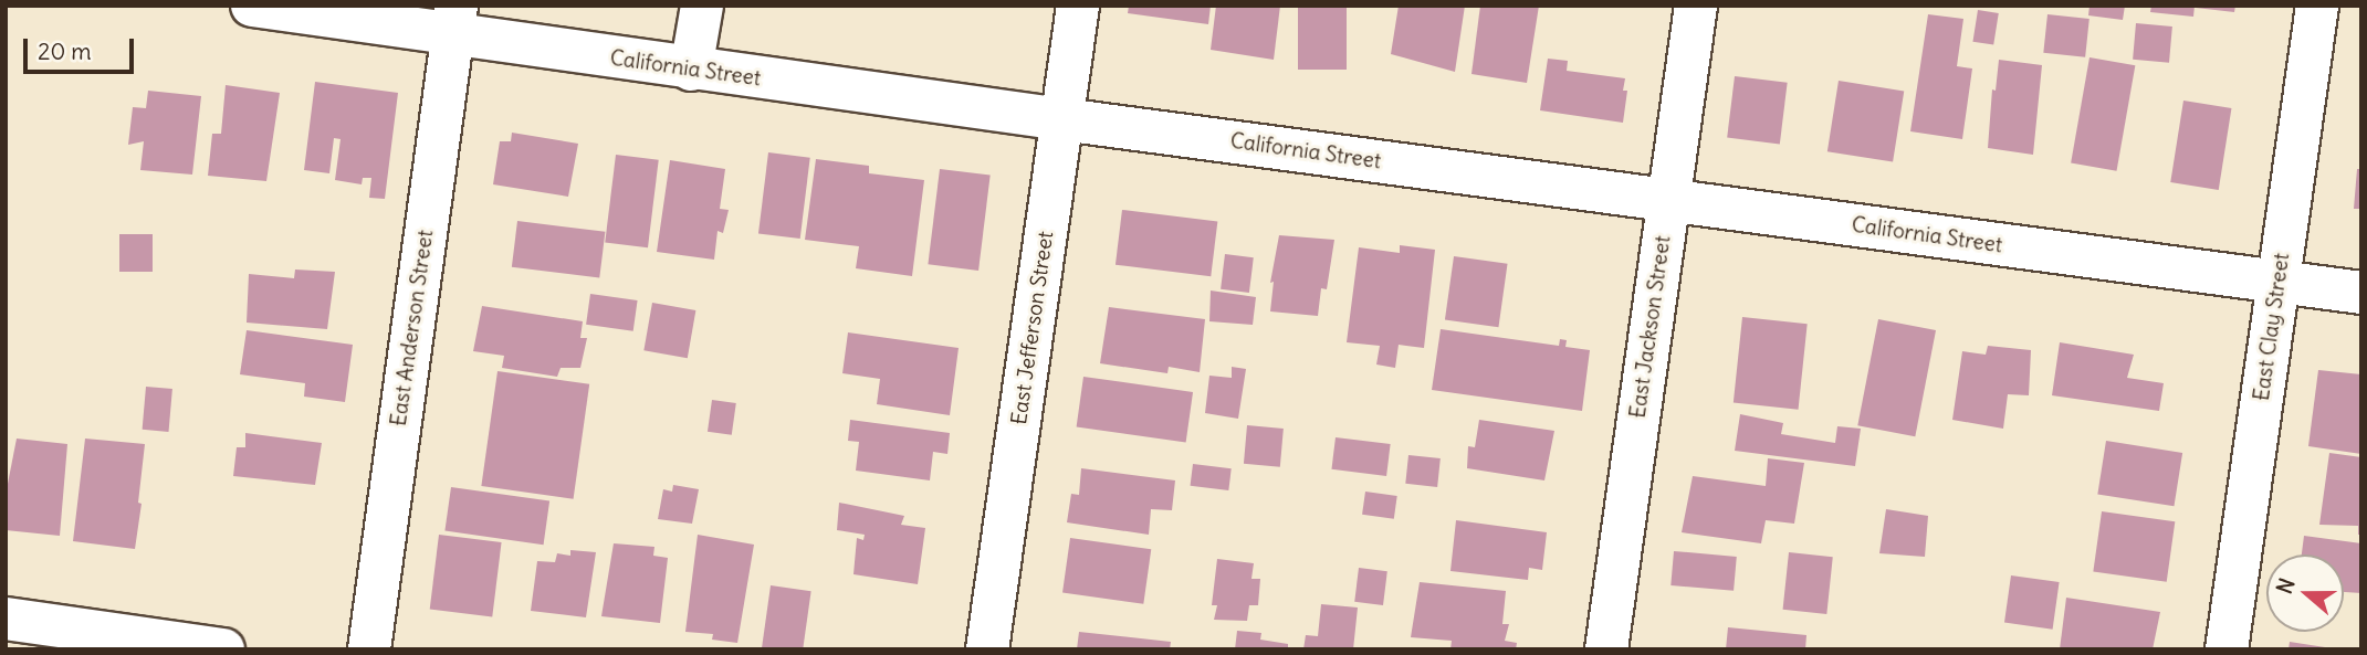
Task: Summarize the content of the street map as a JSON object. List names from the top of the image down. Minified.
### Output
{"streets":{"street":["California Street","East Jackson Street","East Clay Street","East Anderson Street","East Jefferson Street"]},"crossings":[["California Street","East Jackson Street"],["California Street","East Clay Street"],["California Street","East Anderson Street"],["California Street","East Jefferson Street"]],"scale_bar":"20 m","north":"left"}
